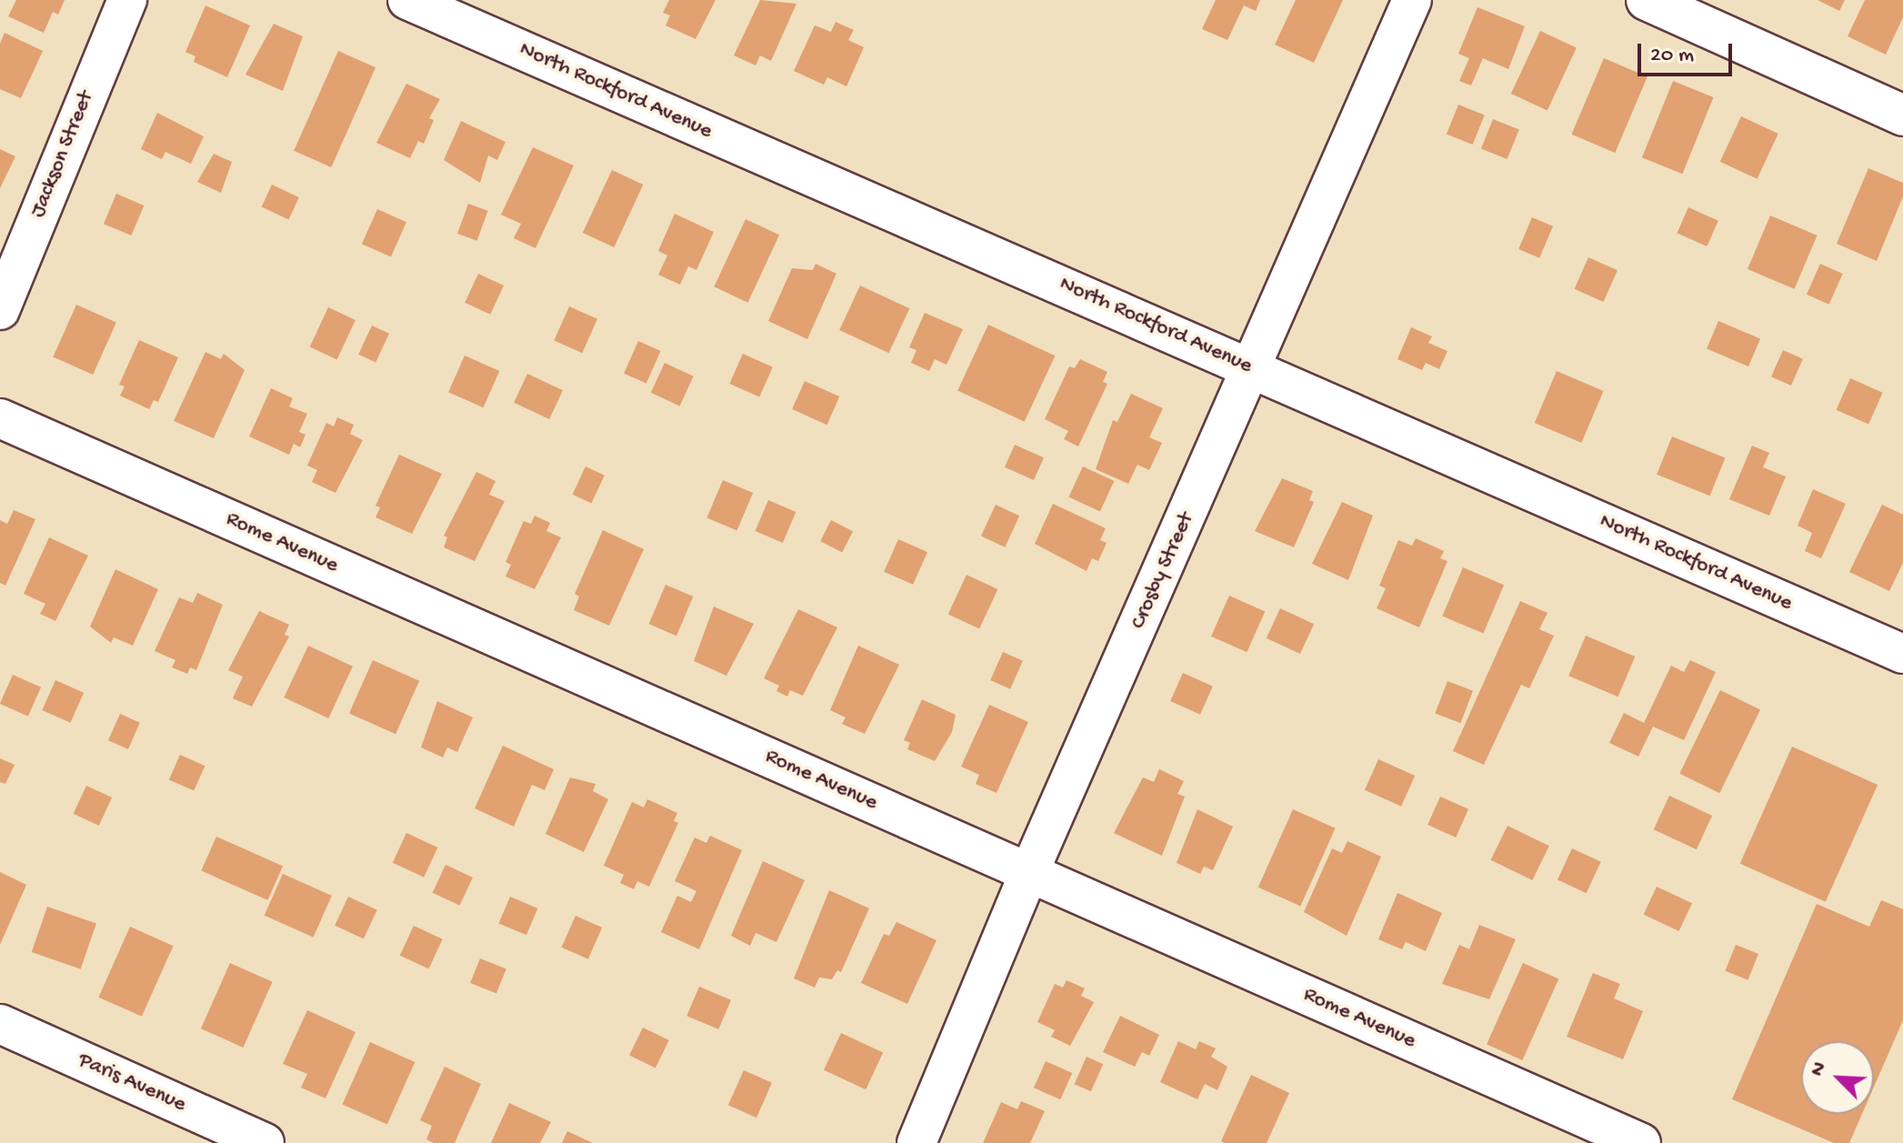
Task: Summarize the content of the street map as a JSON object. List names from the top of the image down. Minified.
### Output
{"streets":{"street":["North Rockford Avenue","Jackson Street","Rome Avenue","Crosby Street","Paris Avenue"]},"crossings":[["North Rockford Avenue","Crosby Street"],["Rome Avenue","Crosby Street"]],"scale_bar":"20 m","north":"top left"}
